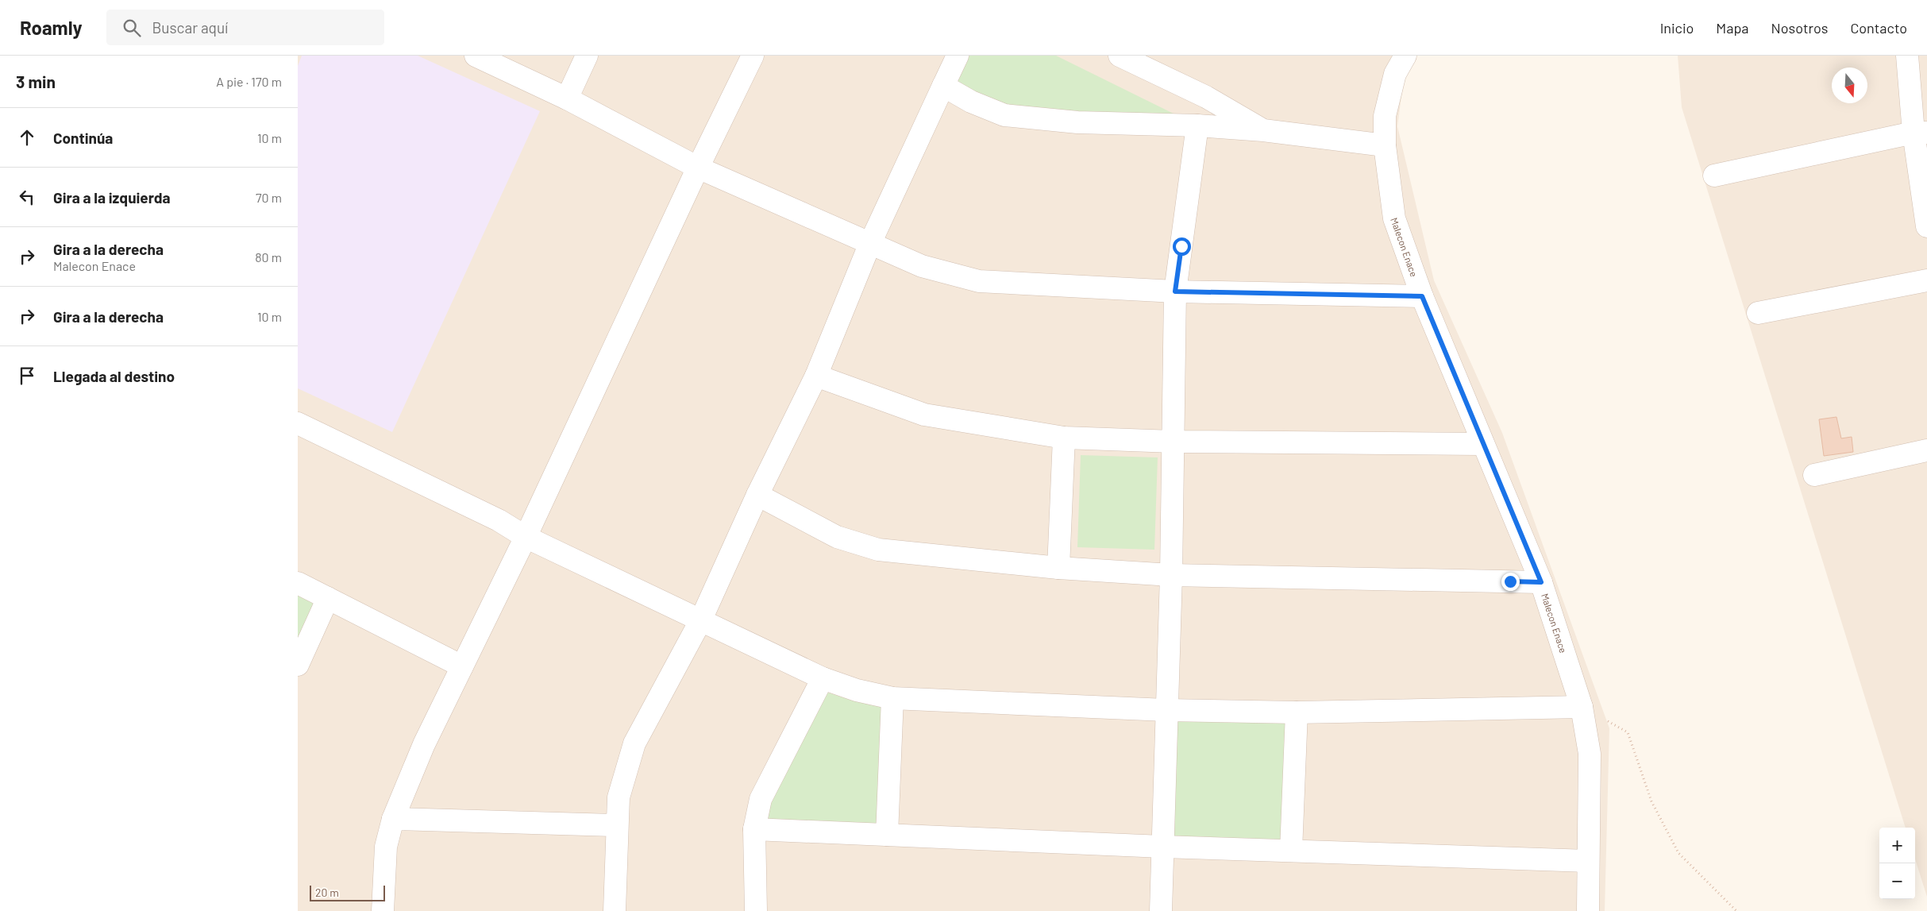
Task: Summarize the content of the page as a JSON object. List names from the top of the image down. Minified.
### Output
{"streets":{"street":["Malecon Enace"]},"scale_bar":"20 m","north":"bottom","page":{"header":"Roamly","search":"Buscar aquí","nav":["Inicio","Mapa","Nosotros","Contacto"],"heading":["3 min","A pie · 170 m"],"list":[["Continúa","10 m"],["Gira a la izquierda","70 m"],["Gira a la derecha","Malecon Enace","80 m"],["Gira a la derecha","10 m"],"Llegada al destino"],"map_buttons":["+","−"],"scale":"20 m"}}
